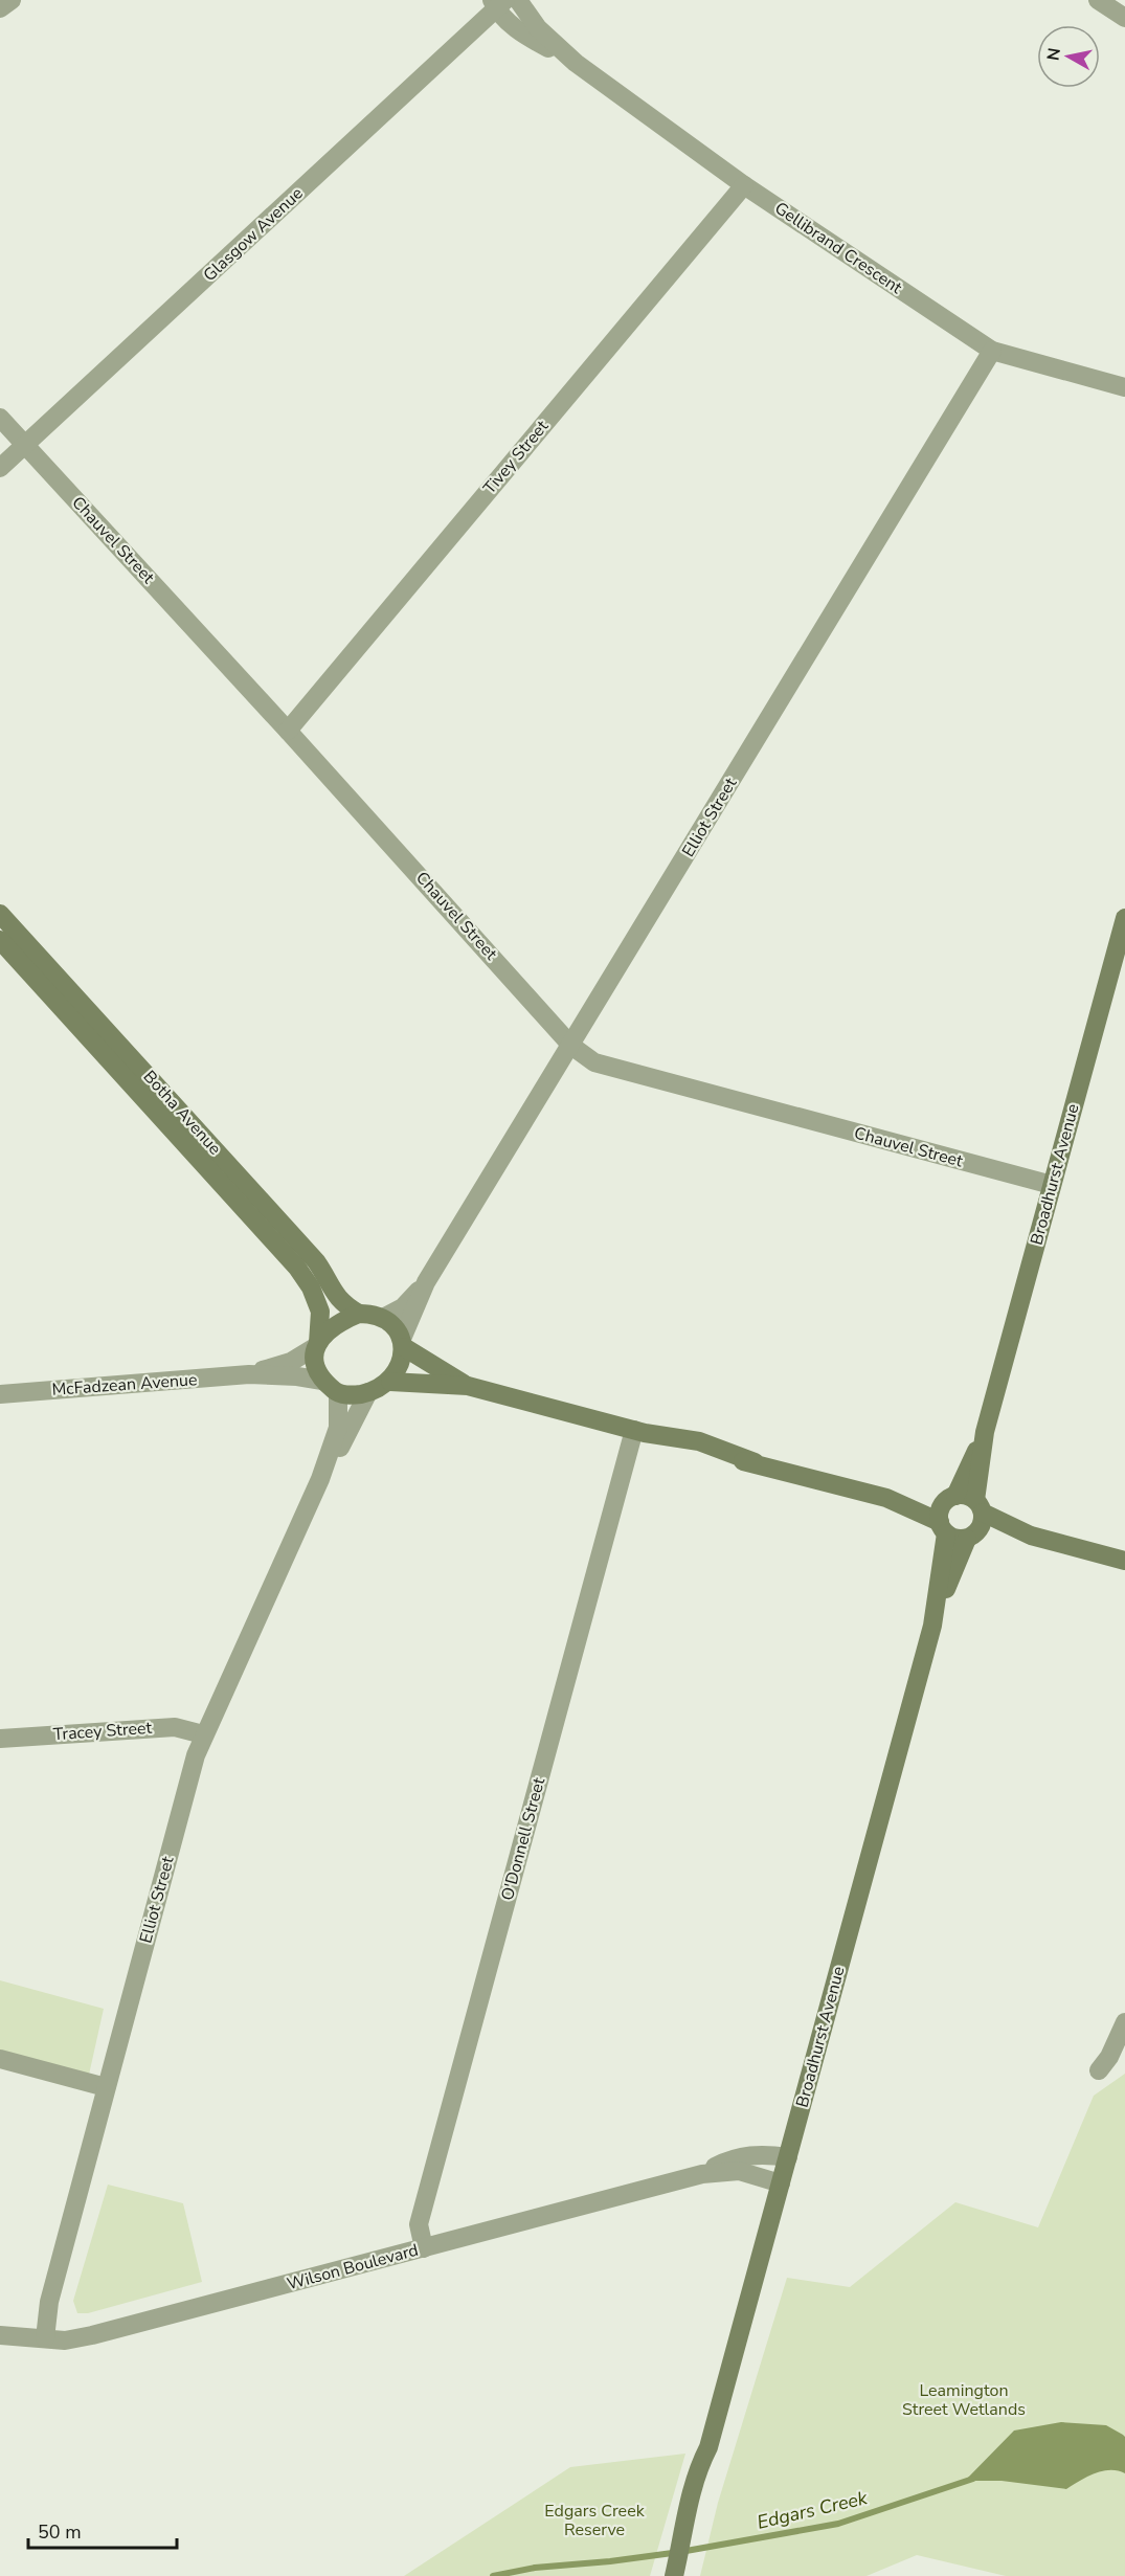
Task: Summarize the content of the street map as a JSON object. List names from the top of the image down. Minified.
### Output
{"streets":{"street":["Glasgow Avenue","Gellibrand Crescent","Tivey Street","Chauvel Street","Elliot Street","Botha Avenue","Broadhurst Avenue","McFadzean Avenue","Tracey Street","O'Donnell Street","Wilson Boulevard"]},"crossings":[["Glasgow Avenue","Gellibrand Crescent"],["Glasgow Avenue","Chauvel Street"],["Gellibrand Crescent","Tivey Street"],["Gellibrand Crescent","Elliot Street"],["Tivey Street","Chauvel Street"],["Chauvel Street","Elliot Street"],["Chauvel Street","Broadhurst Avenue"],["Elliot Street","Botha Avenue"],["Elliot Street","McFadzean Avenue"],["Elliot Street","Tracey Street"],["Elliot Street","Wilson Boulevard"],["Botha Avenue","McFadzean Avenue"],["Broadhurst Avenue","Wilson Boulevard"],["O'Donnell Street","Wilson Boulevard"]],"water":["Edgars Creek"],"parks":["Leamington Street Wetlands","Edgars Creek Reserve"],"scale_bar":"50 m","north":"left"}
